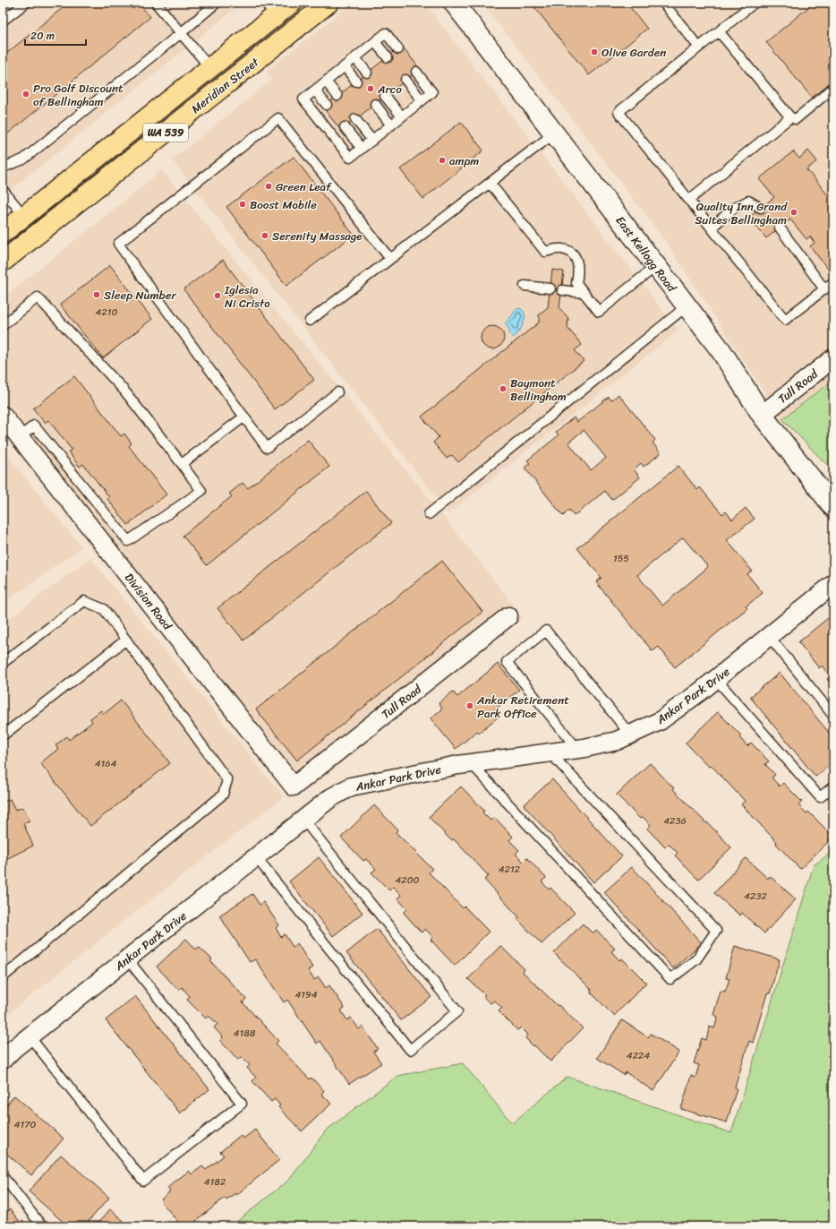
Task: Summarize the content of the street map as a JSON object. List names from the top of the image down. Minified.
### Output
{"streets":{"highway":["Meridian Street","WA 539"],"street":["East Kellogg Road","Tull Road","Division Road","Ankar Park Drive"]},"crossings":[["East Kellogg Road","Tull Road"],["Tull Road","Division Road"]],"places":["Olive Garden","Arco","Pro Golf Discount of Bellingham","ampm","Green Leaf","Boost Mobile","Quality Inn Grand Suites Bellingham","Serenity Massage","Sleep Number","Iglesia Ni Cristo","Baymont Bellingham","Ankar Retirement Park Office"],"house_numbers":["4210","155","4164","4236","4212","4200","4232","4194","4188","4224","4170","4182"],"scale_bar":"20 m"}
